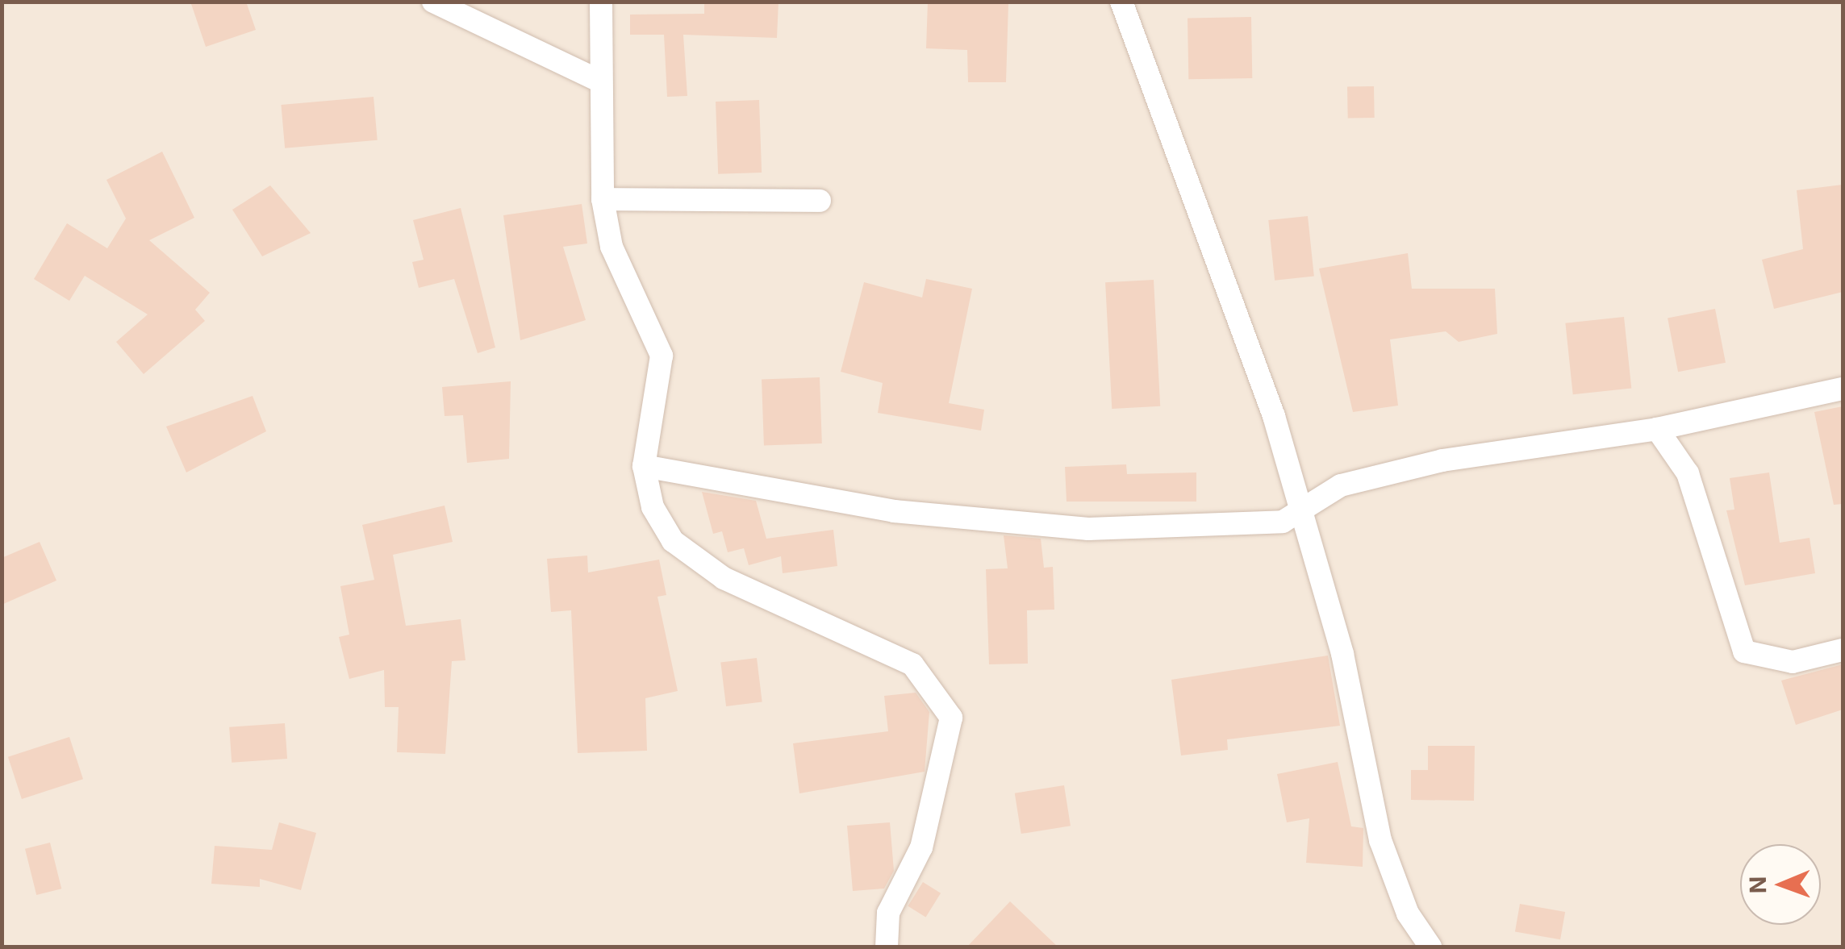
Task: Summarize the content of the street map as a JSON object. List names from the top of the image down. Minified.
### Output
{"north":"left"}
